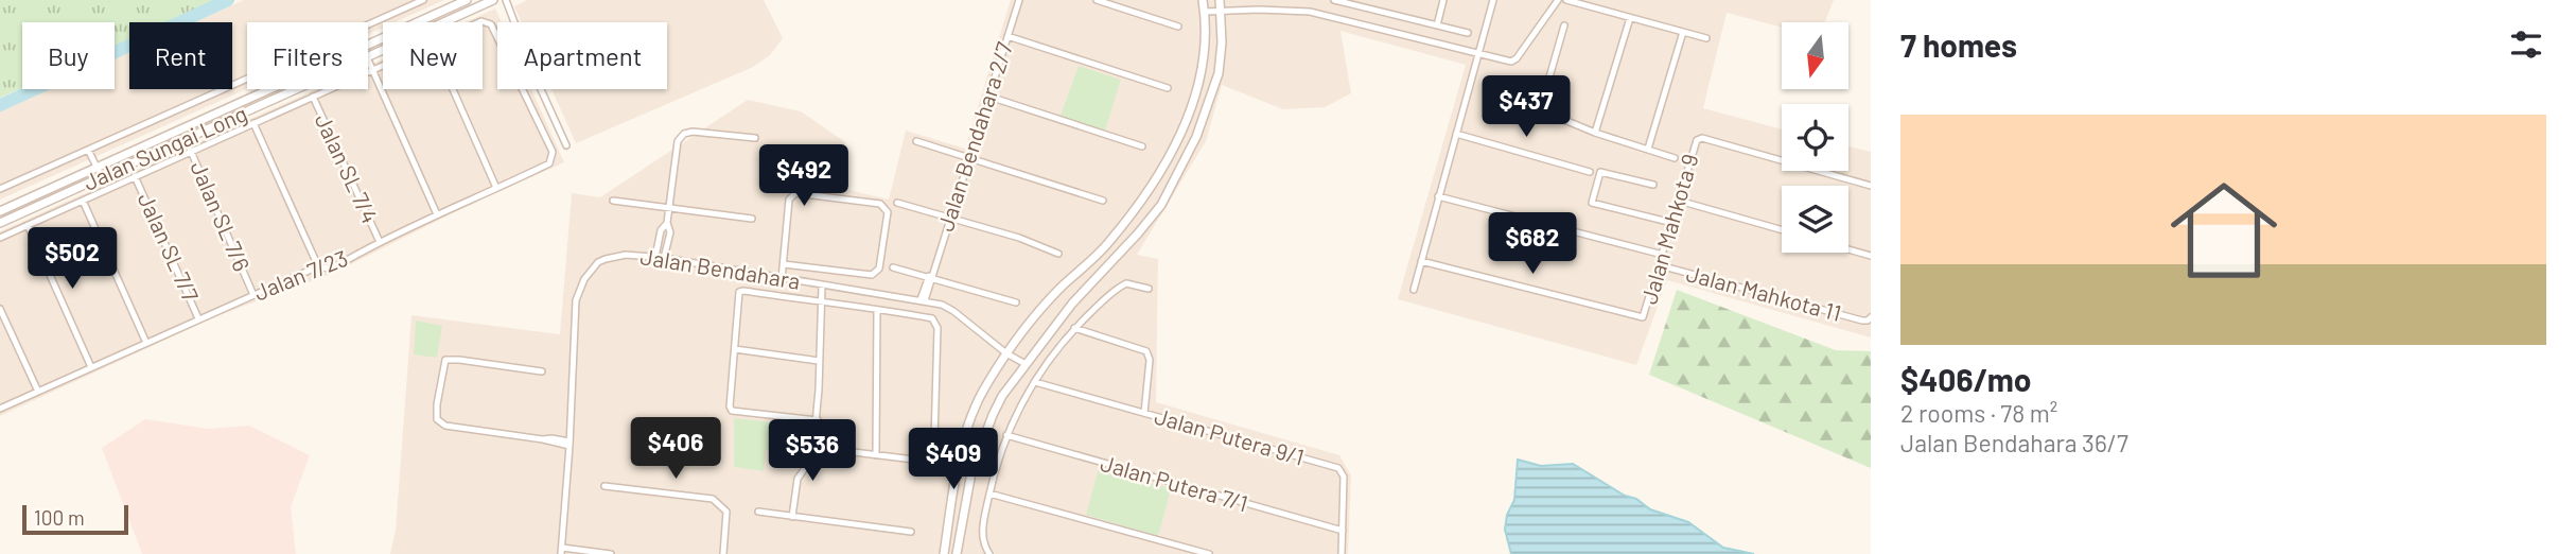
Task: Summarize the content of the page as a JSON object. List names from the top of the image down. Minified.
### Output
{"streets":{"street":["Jalan Bendahara 2/7","Jalan Sungai Long","Jalan SL 7/4","Jalan SL 7/6","Jalan Mahkota 9","Jalan SL 7/7","Jalan Bendahara","Jalan 7/23","Jalan Mahkota 11","Jalan Putera 9/1","Jalan Putera 7/1"]},"crossings":[["Jalan Bendahara 2/7","Jalan Bendahara"],["Jalan Sungai Long","Jalan SL 7/6"],["Jalan SL 7/4","Jalan 7/23"],["Jalan SL 7/6","Jalan 7/23"],["Jalan Mahkota 9","Jalan Mahkota 11"],["Jalan SL 7/7","Jalan 7/23"],["Jalan Putera 9/1","Jalan Putera 7/1"]],"scale_bar":"100 m","north":"bottom","page":{"heading":"7 homes","chip":["Buy","Rent","Filters","New","Apartment"],"price":["$437","$492","$682","$502","$406","$536","$409"],"list":[{"name":"$406/mo","note":"2 rooms · 78 m² · Jalan Bendahara 36/7"}],"scale":"100 m"}}
